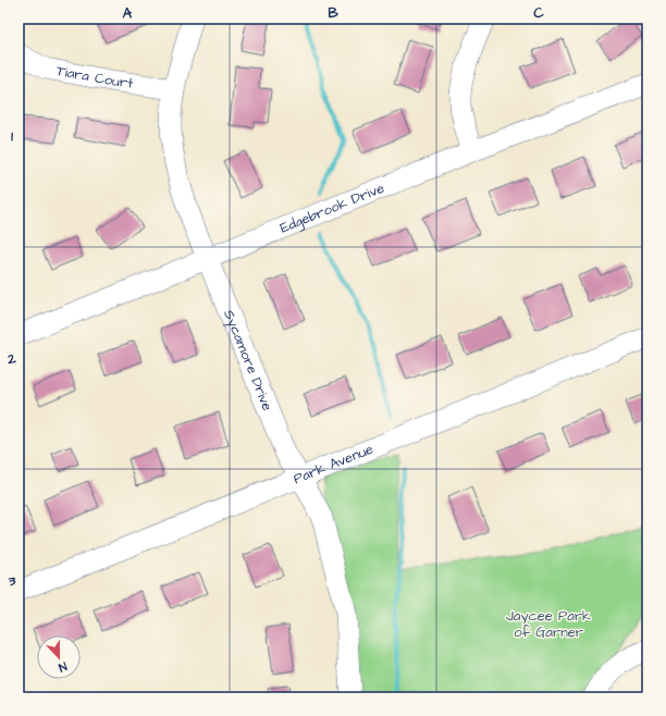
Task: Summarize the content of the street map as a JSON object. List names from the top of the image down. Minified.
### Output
{"streets":{"street":["Tiara Court","Edgebrook Drive","Sycamore Drive","Park Avenue"]},"crossings":[["Tiara Court","Sycamore Drive"],["Edgebrook Drive","Sycamore Drive"],["Sycamore Drive","Park Avenue"]],"parks":["Jaycee Park of Garner"],"north":"bottom","grid":{"columns":["A","B","C"],"rows":["1","2","3"]}}
